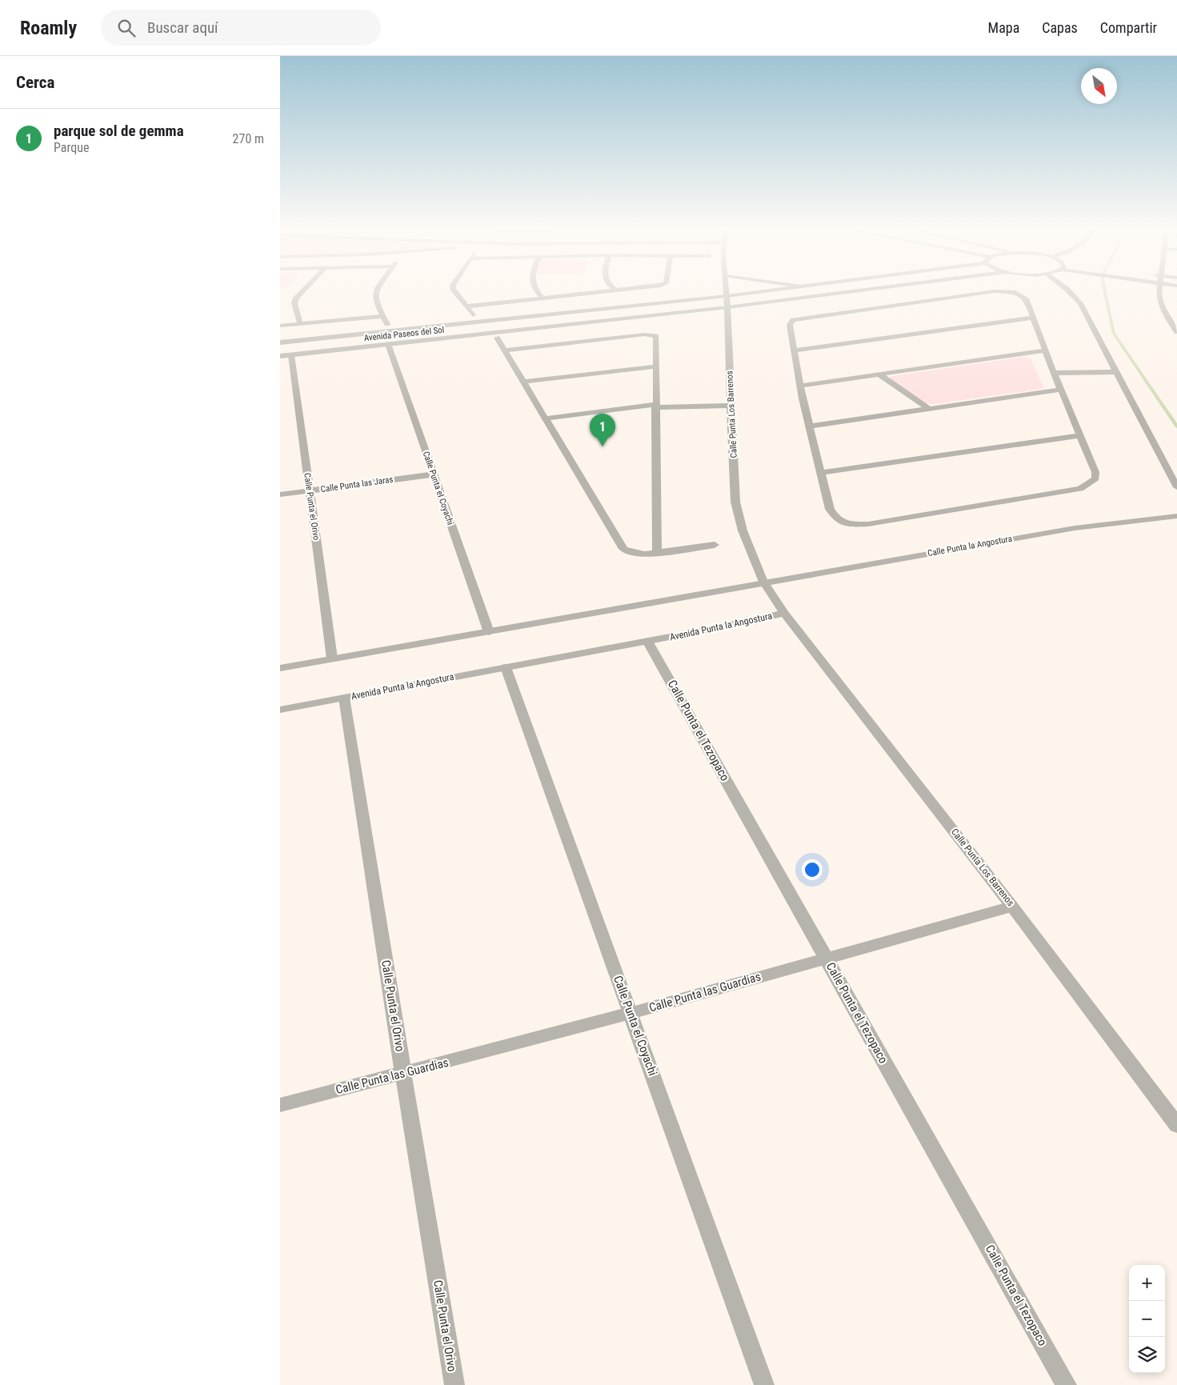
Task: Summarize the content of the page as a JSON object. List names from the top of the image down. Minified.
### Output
{"streets":{"street":["Avenida Paseos del Sol","Calle Punta Los Barrenos","Calle Punta las Jaras","Calle Punta el Coyachi","Calle Punta el Orivo","Calle Punta la Angostura","Avenida Punta la Angostura","Calle Punta el Tezopaco","Calle Punta las Guardias"]},"crossings":[["Avenida Paseos del Sol","Calle Punta Los Barrenos"],["Avenida Paseos del Sol","Calle Punta el Coyachi"],["Avenida Paseos del Sol","Calle Punta el Orivo"],["Calle Punta Los Barrenos","Calle Punta la Angostura"],["Calle Punta Los Barrenos","Avenida Punta la Angostura"],["Calle Punta Los Barrenos","Calle Punta las Guardias"],["Calle Punta las Jaras","Calle Punta el Coyachi"],["Calle Punta las Jaras","Calle Punta el Orivo"],["Calle Punta el Coyachi","Avenida Punta la Angostura"],["Calle Punta el Coyachi","Calle Punta las Guardias"],["Calle Punta el Orivo","Avenida Punta la Angostura"],["Calle Punta el Orivo","Calle Punta las Guardias"],["Calle Punta la Angostura","Avenida Punta la Angostura"],["Avenida Punta la Angostura","Calle Punta el Tezopaco"],["Calle Punta el Tezopaco","Calle Punta las Guardias"]],"north":"bottom right","page":{"header":"Roamly","search":"Buscar aquí","nav":["Mapa","Capas","Compartir"],"heading":"Cerca","list":[{"mark":"1","name":"parque sol de gemma","note":"Parque","value":"270 m"}],"pins":"1","map_buttons":["+","−"]}}
